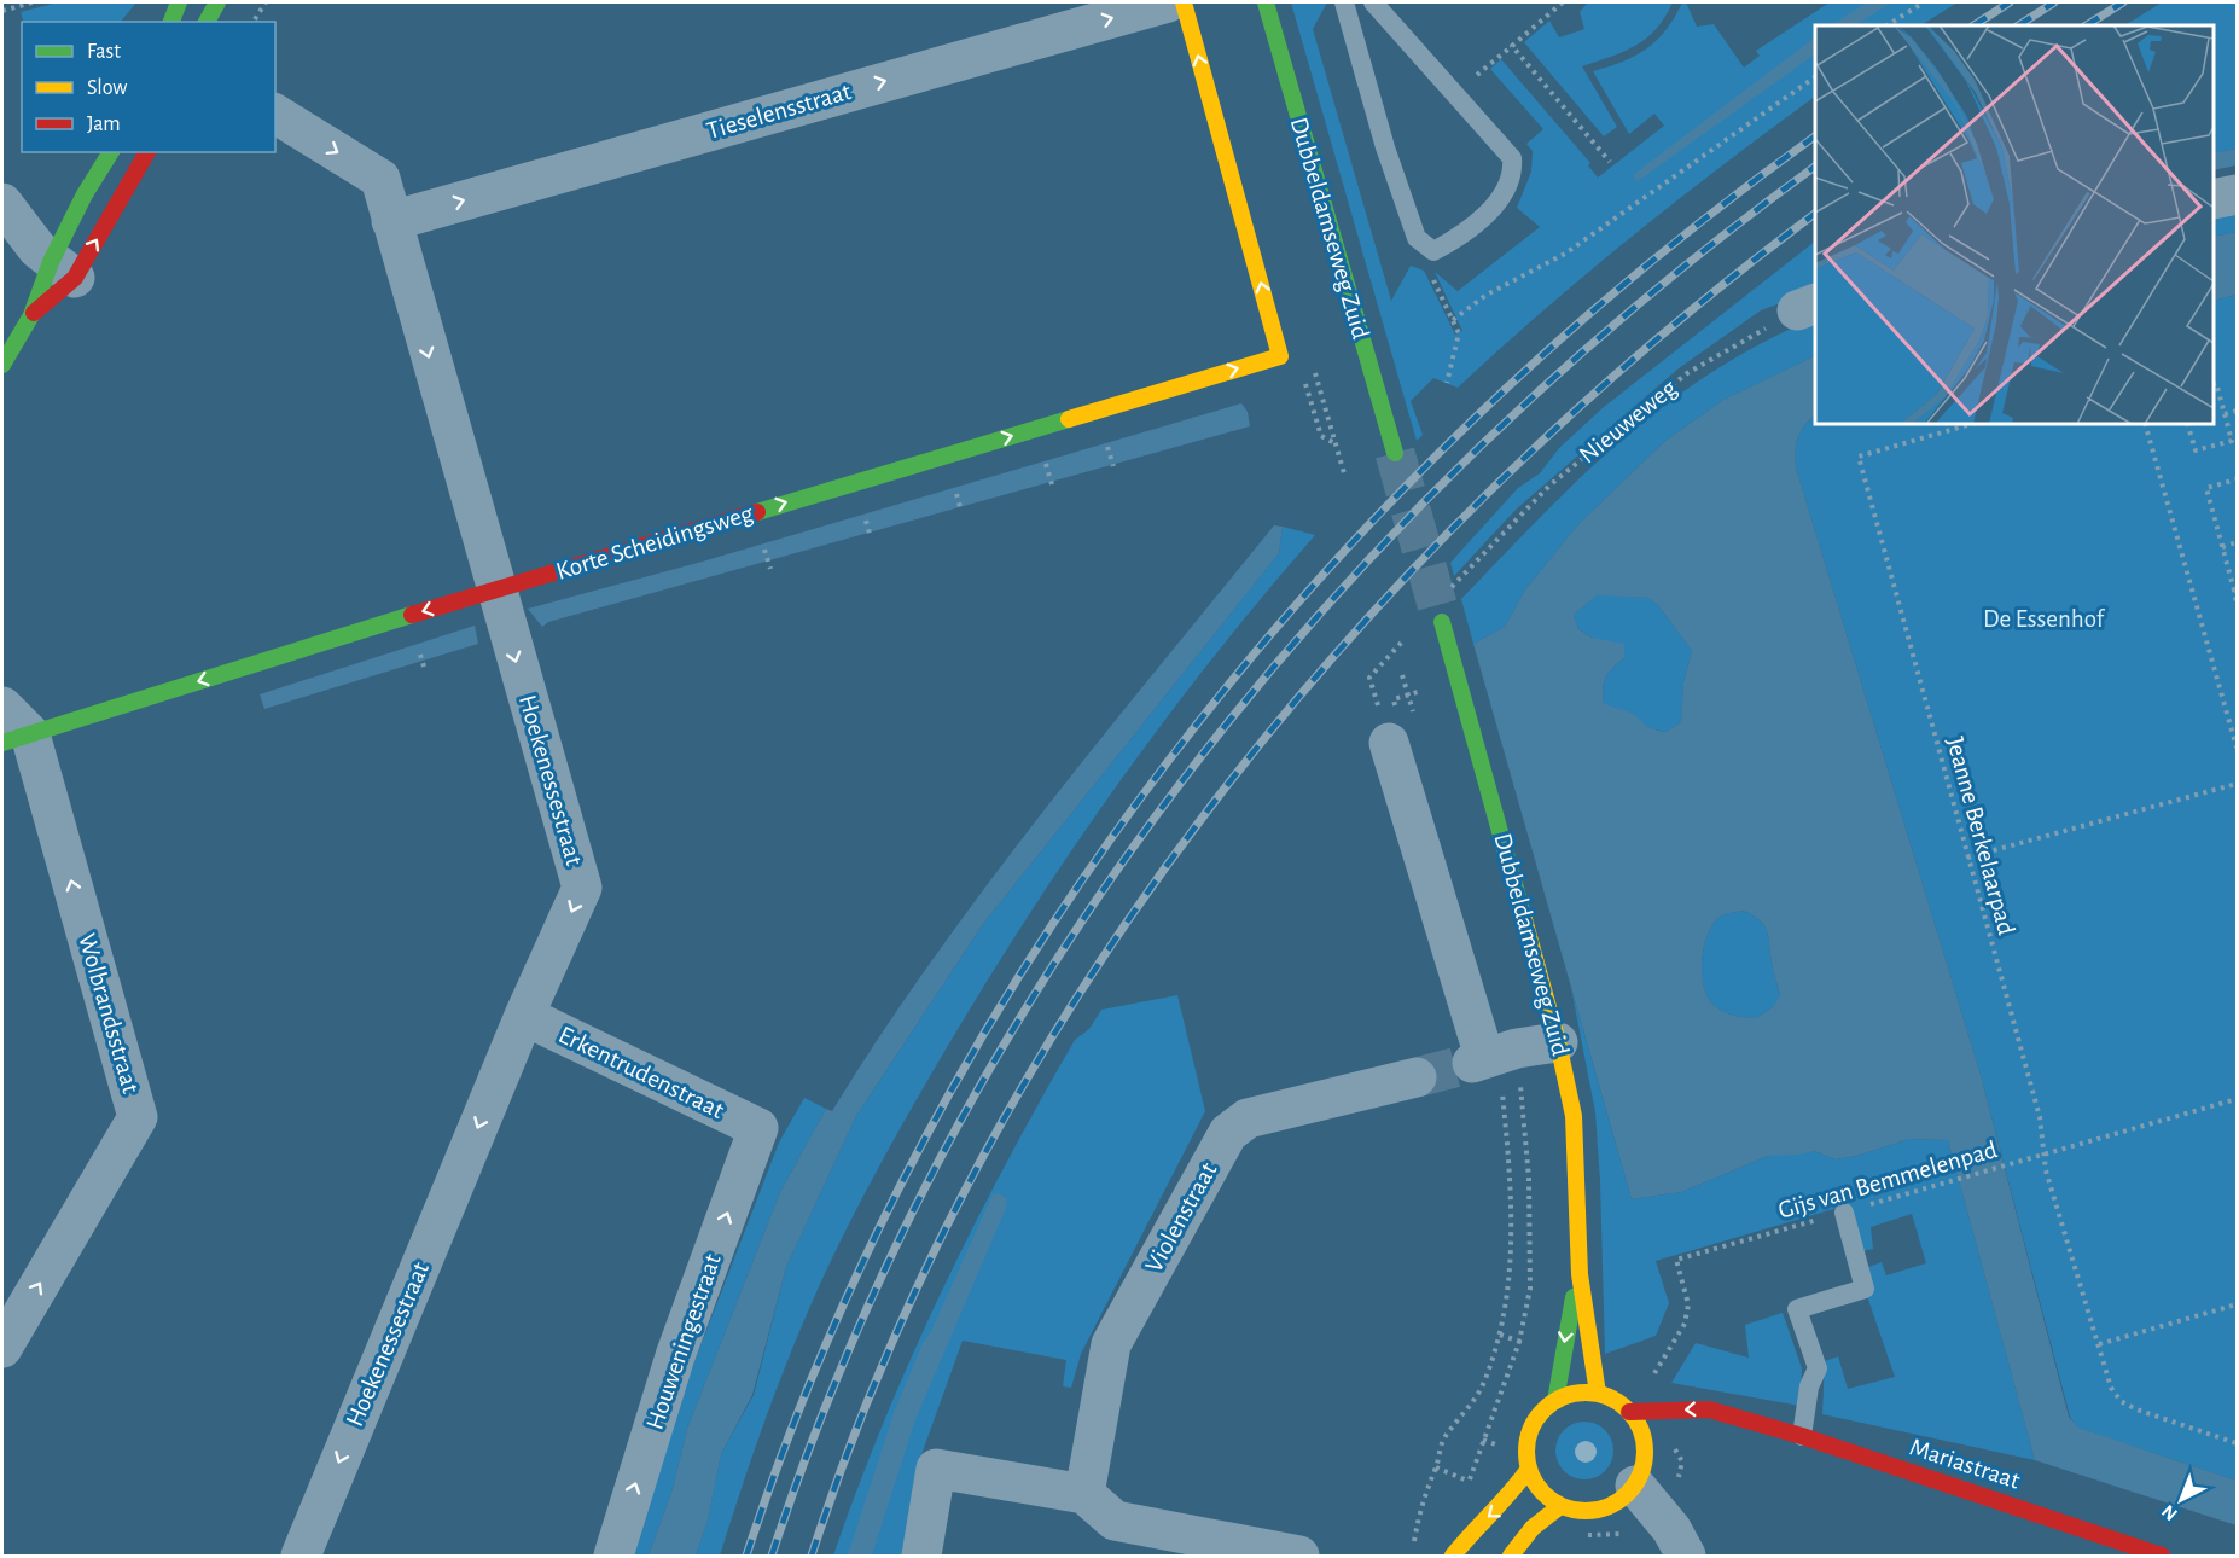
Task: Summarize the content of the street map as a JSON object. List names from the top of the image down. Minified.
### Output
{"streets":{"street":["Tieselensstraat","Dubbeldamseweg Zuid","Korte Scheidingsweg","Hoekenessestraat","Wolbrandsstraat","Erkentrudenstraat","Violenstraat","Houweningestraat","Mariastraat"],"path":["Nieuweweg","Jeanne Berkelaarpad","Gijs van Bemmelenpad"]},"crossings":[["Tieselensstraat","Hoekenessestraat"],["Dubbeldamseweg Zuid","Mariastraat"],["Korte Scheidingsweg","Hoekenessestraat"],["Korte Scheidingsweg","Wolbrandsstraat"],["Hoekenessestraat","Erkentrudenstraat"],["Jeanne Berkelaarpad","Gijs van Bemmelenpad"],["Erkentrudenstraat","Houweningestraat"]],"one_way":["Tieselensstraat","Hoekenessestraat","Wolbrandsstraat","Houweningestraat"],"parks":["De Essenhof"],"legend":["Fast","Slow","Jam"],"north":"bottom left"}
